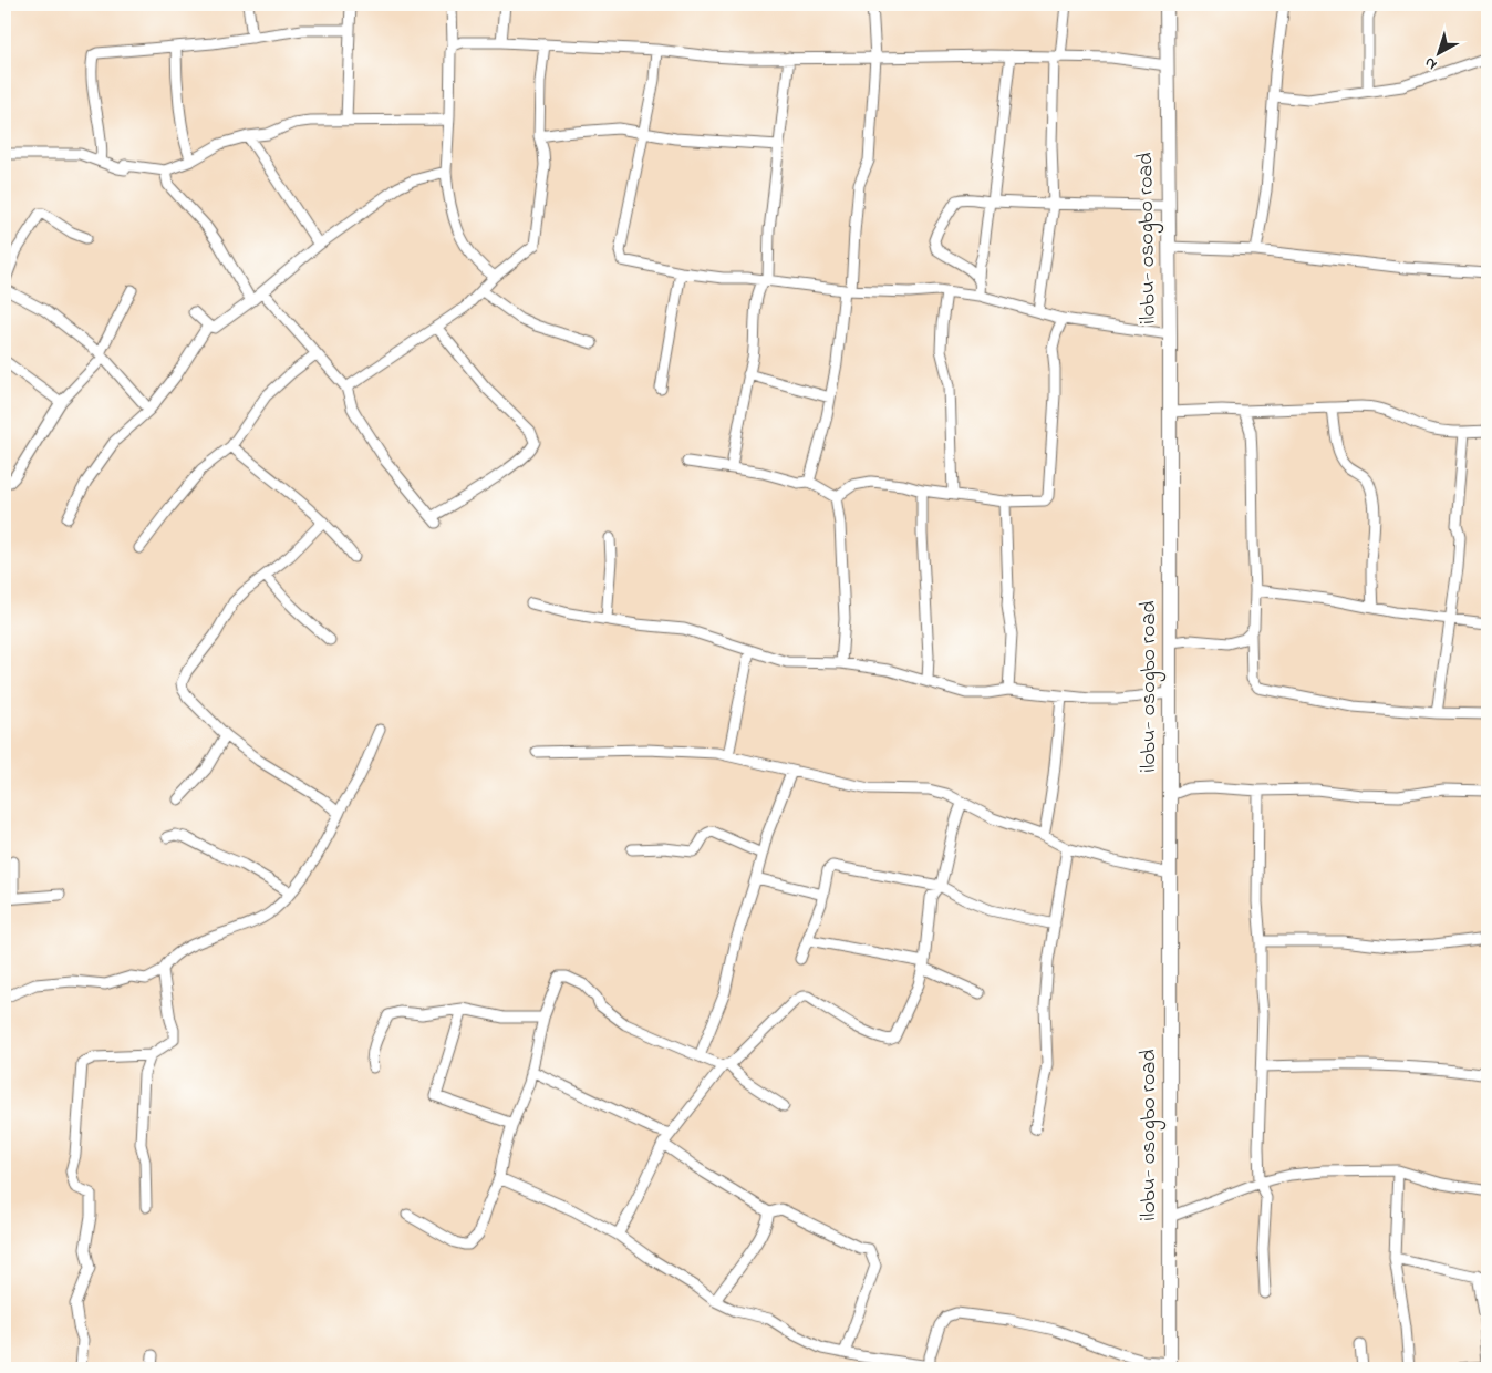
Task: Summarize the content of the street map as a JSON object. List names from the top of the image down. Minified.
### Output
{"streets":{"main road":["ilobu- osogbo road"]},"north":"bottom left"}
